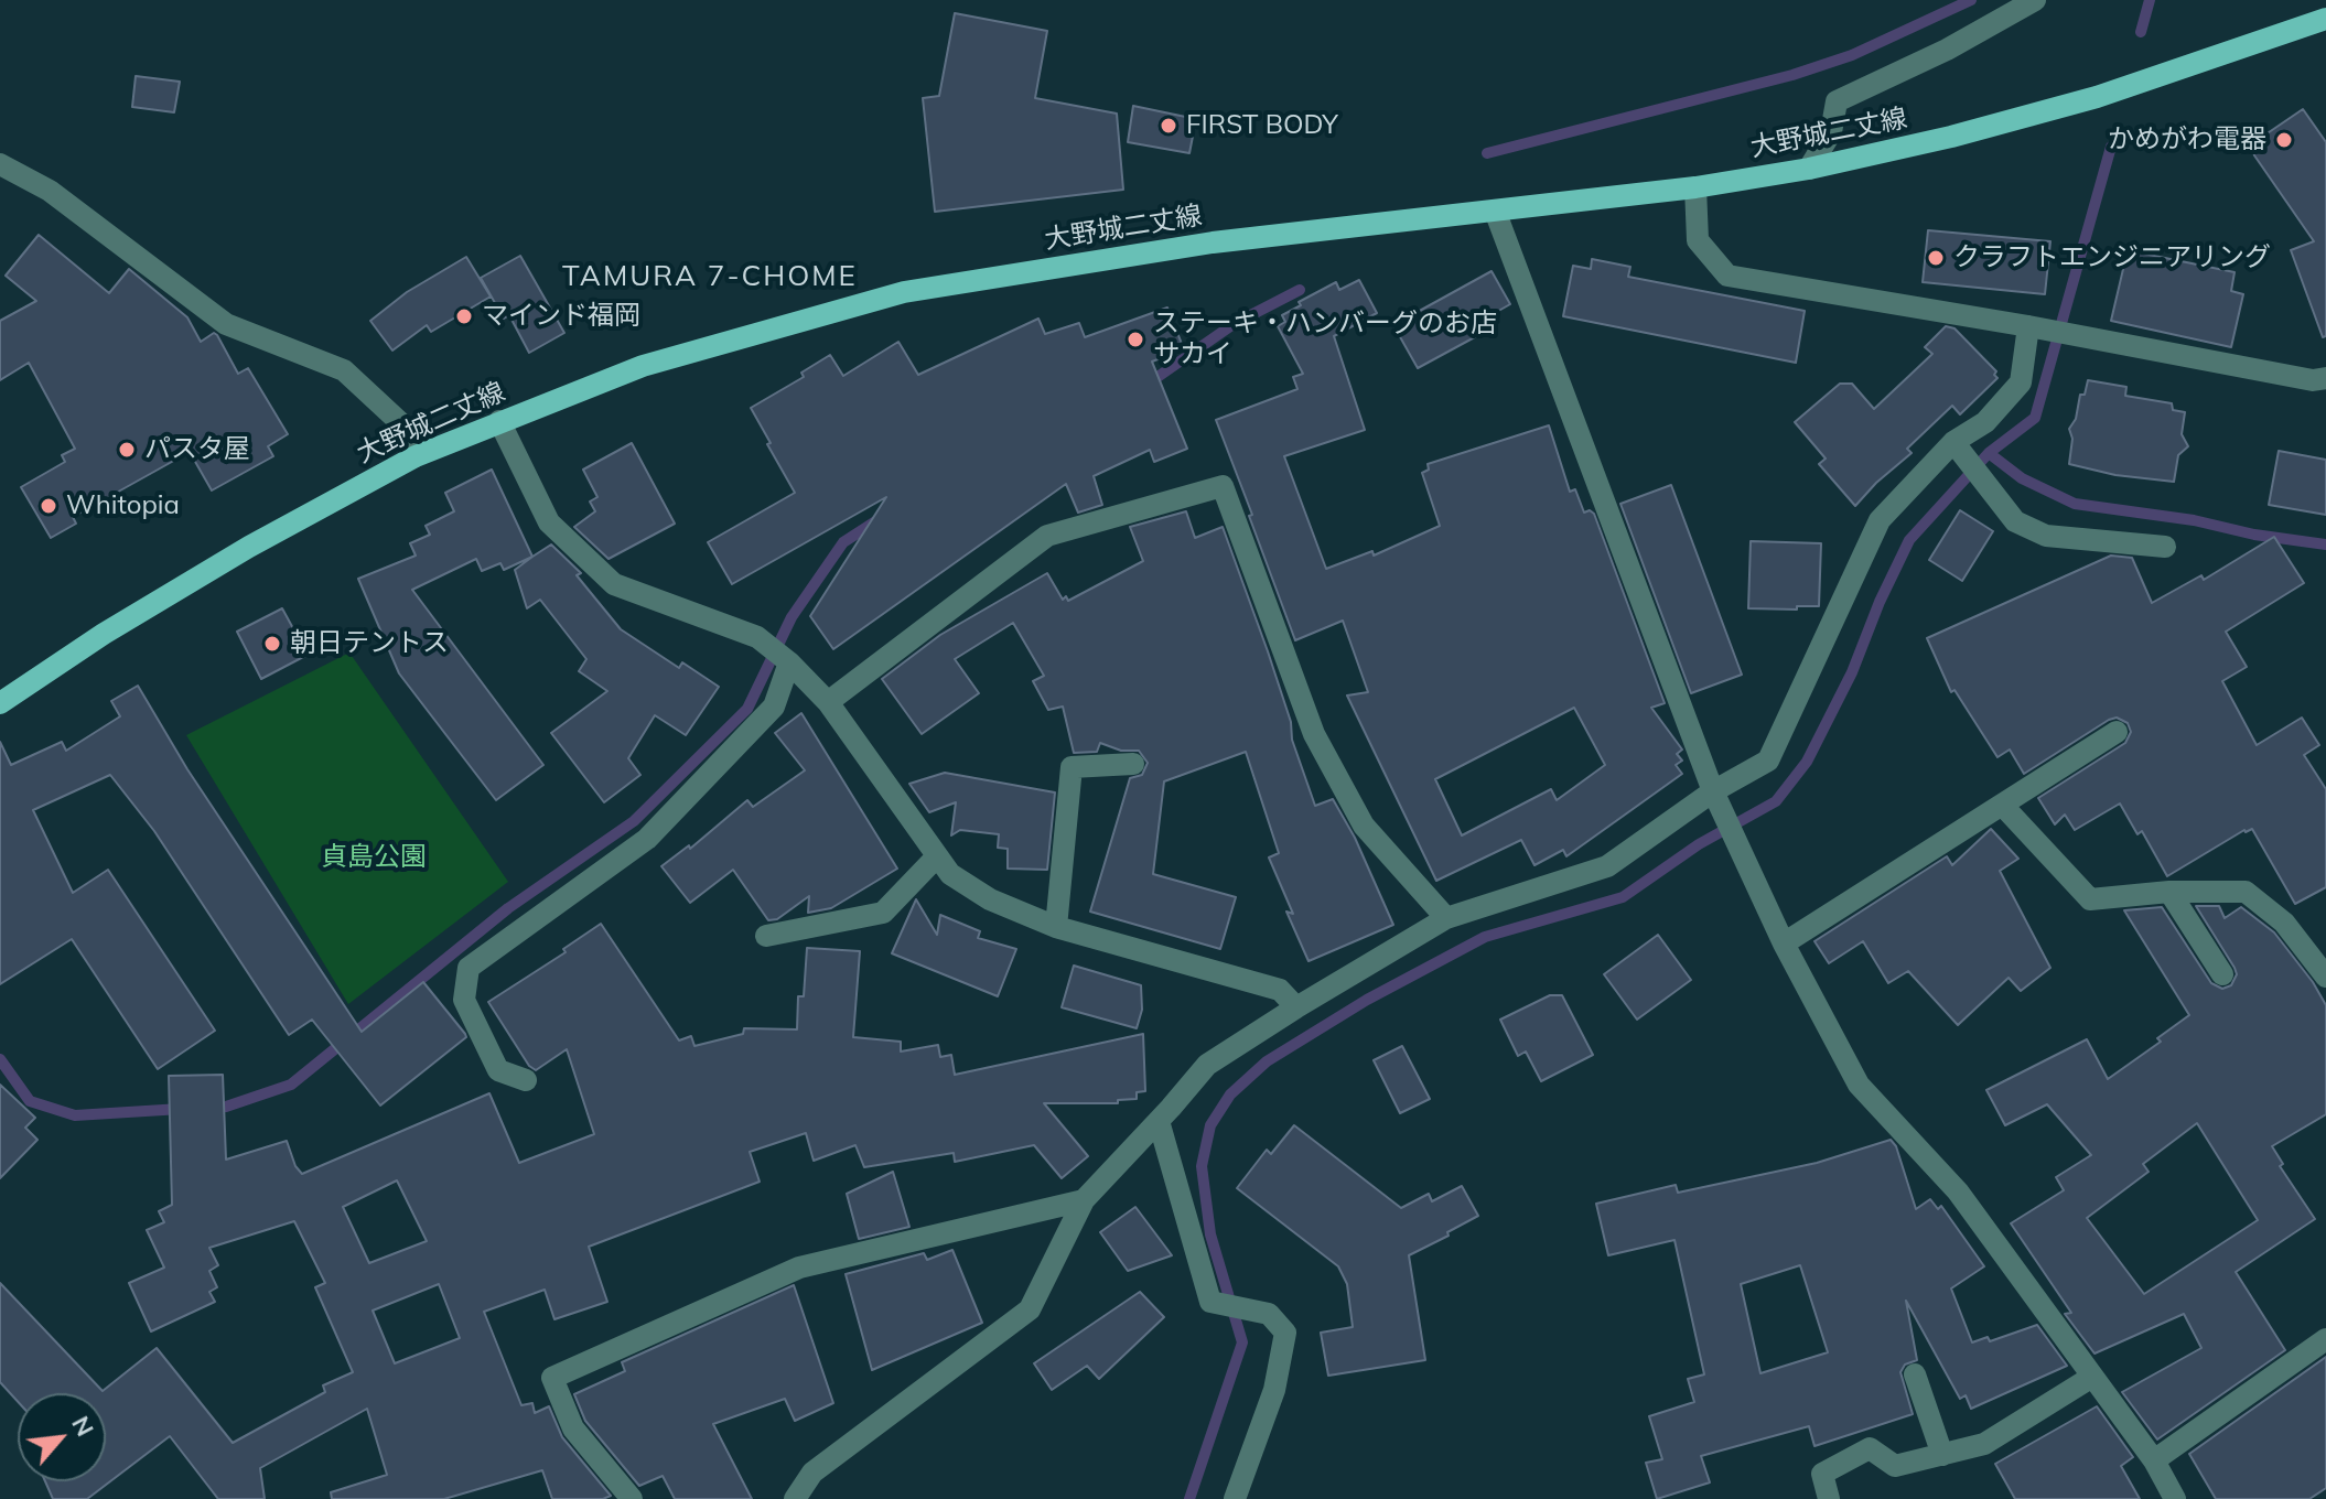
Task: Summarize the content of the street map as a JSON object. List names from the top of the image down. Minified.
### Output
{"streets":{"main road":["大野城二丈線"]},"districts":["TAMURA 7-CHOME"],"parks":["貞島公園"],"places":["FIRST BODY","かめがわ電器","クラフトエンジニアリング","マインド福岡","ステーキ・ハンバーグのお店 サカイ","パスタ屋","Whitopia","朝日テントス"],"north":"top right"}
